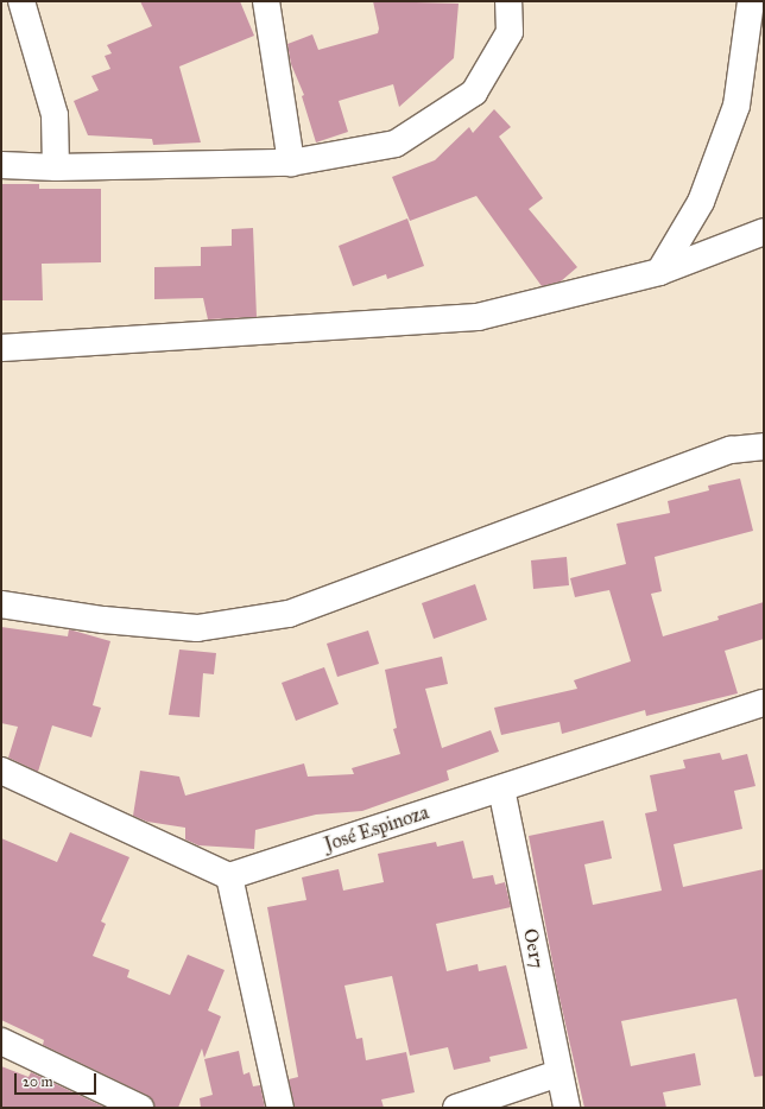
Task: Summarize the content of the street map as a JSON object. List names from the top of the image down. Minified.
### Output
{"streets":{"street":["José Espinoza","Oe17"]},"crossings":[["José Espinoza","Oe17"]],"scale_bar":"20 m"}
